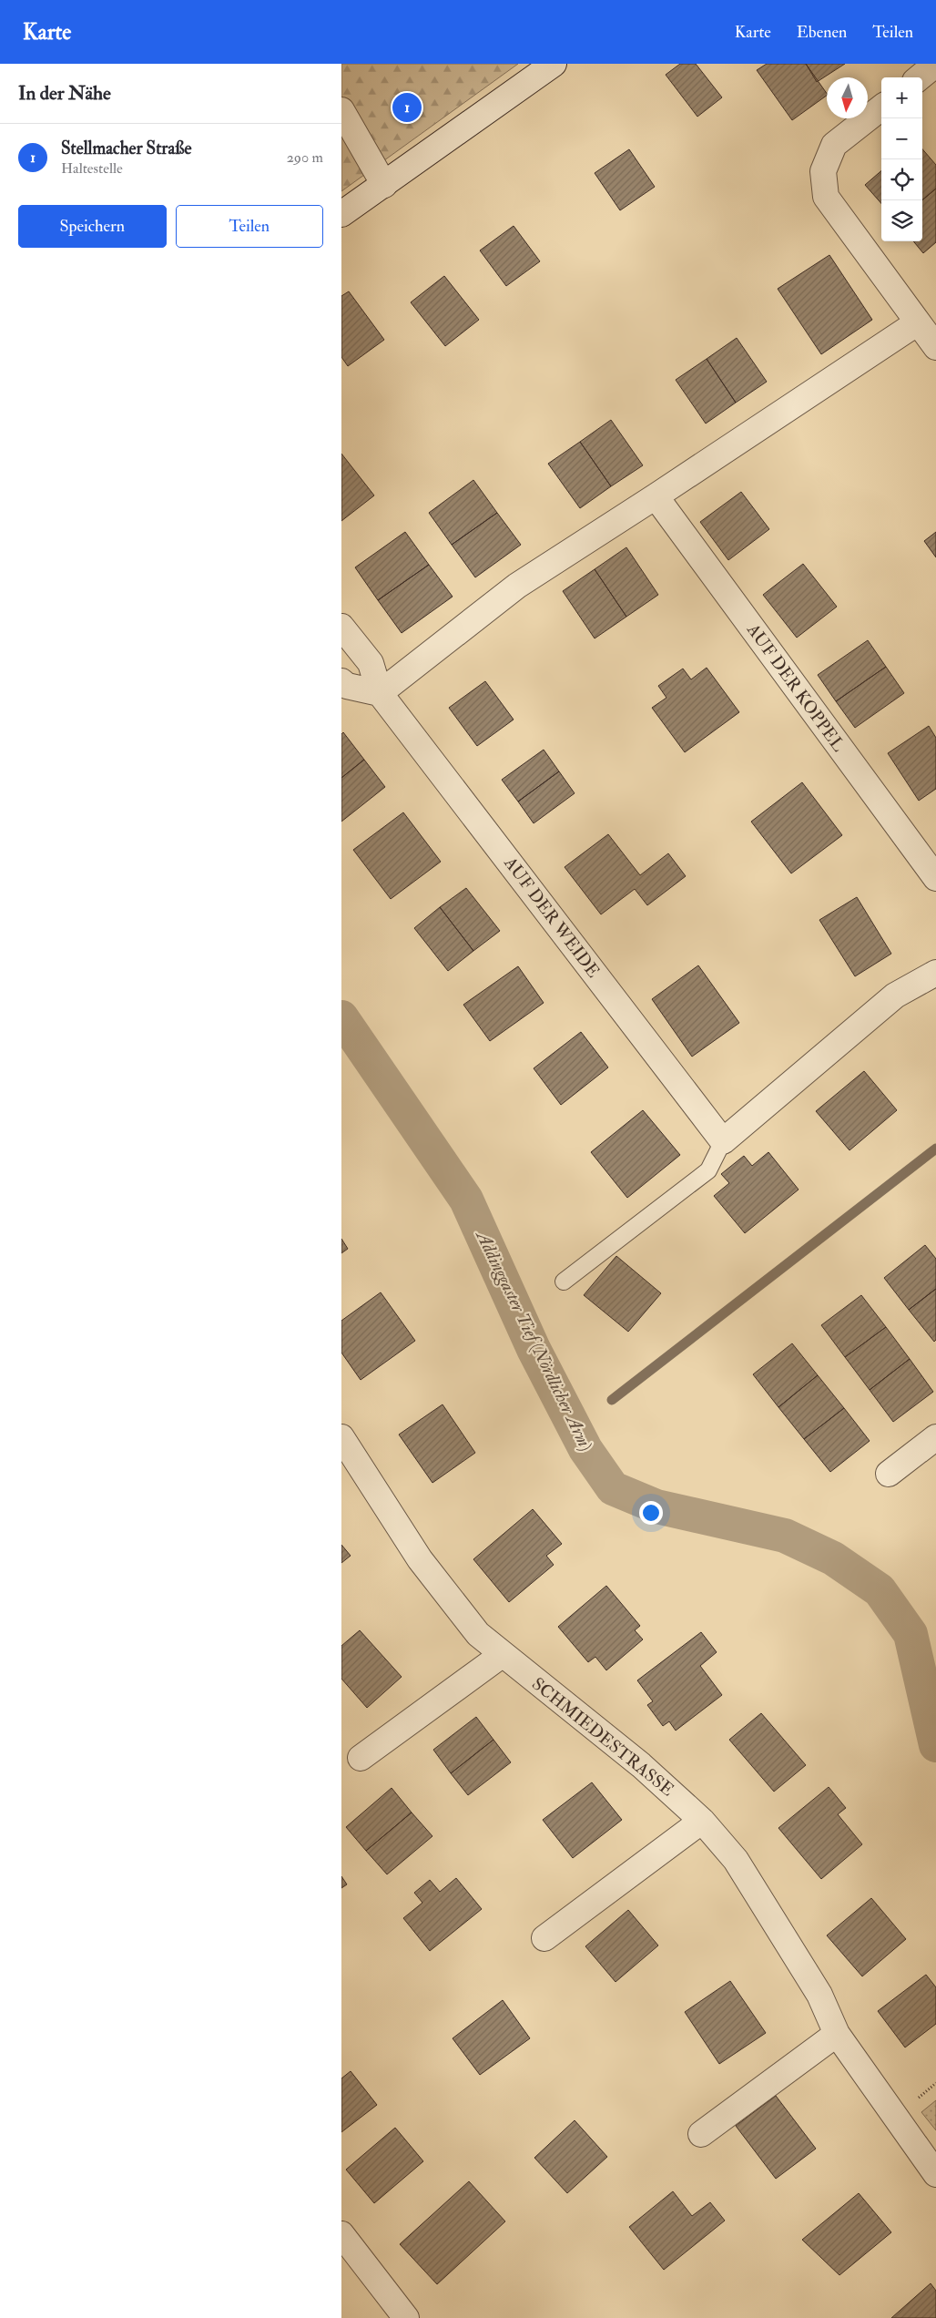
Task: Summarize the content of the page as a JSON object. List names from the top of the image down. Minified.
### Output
{"streets":{"street":["AUF DER KOPPEL","AUF DER WEIDE","SCHMIEDESTRASSE"]},"water":["Addinggaster Tief (Nördlicher Arm)"],"north":"bottom","page":{"header":"Karte","nav":["Karte","Ebenen","Teilen"],"heading":"In der Nähe","map_buttons":["+","−"],"pins":"1","list":[{"mark":"1","name":"Stellmacher Straße","note":"Haltestelle","value":"290 m"}],"buttons":["Speichern","Teilen"]}}
